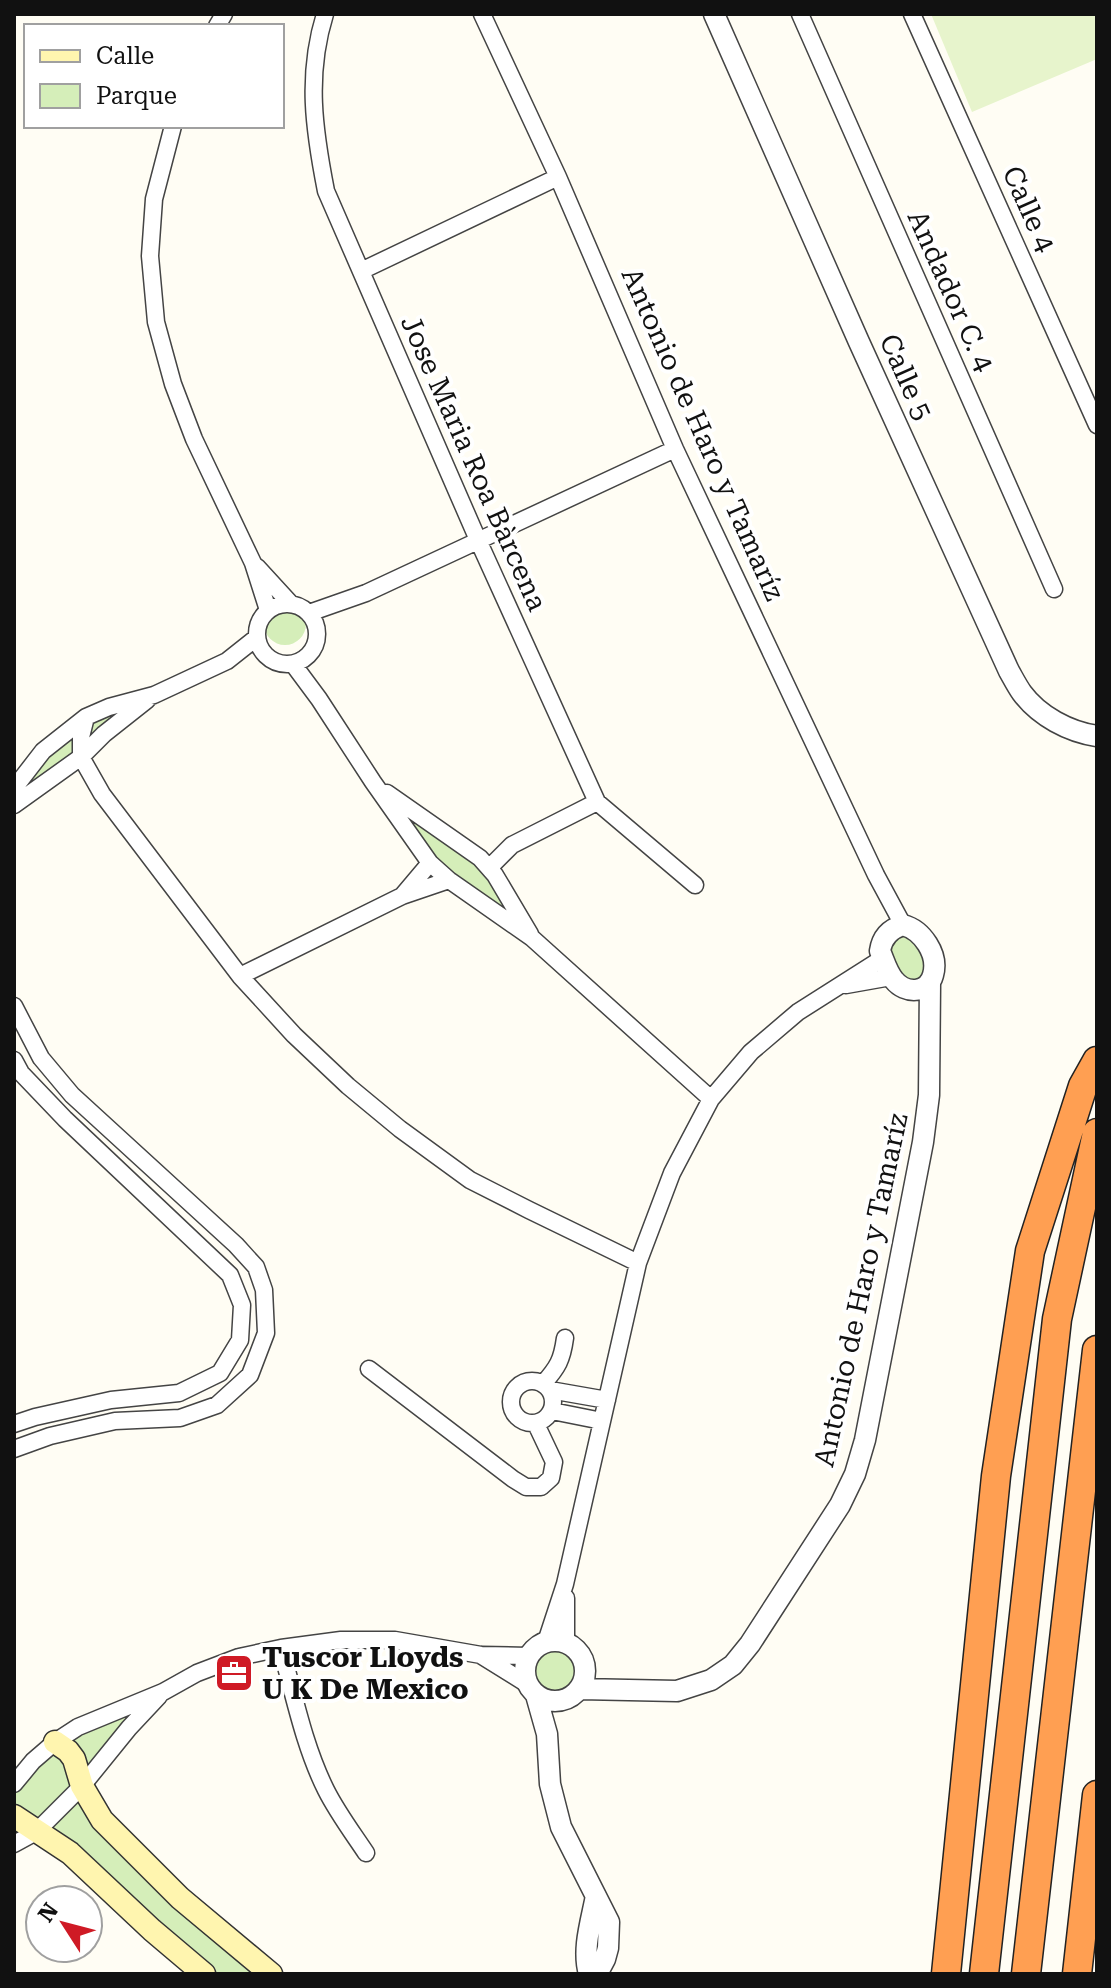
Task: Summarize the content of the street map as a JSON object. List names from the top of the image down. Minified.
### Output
{"streets":{"street":["Calle 4","Andador C. 4","Calle 5","Antonio de Haro y Tamaríz","Jose Maria Roa Bàrcena"]},"places":{"office":["Tuscor Lloyds U K De Mexico"]},"legend":["Calle","Parque"],"north":"top left"}
